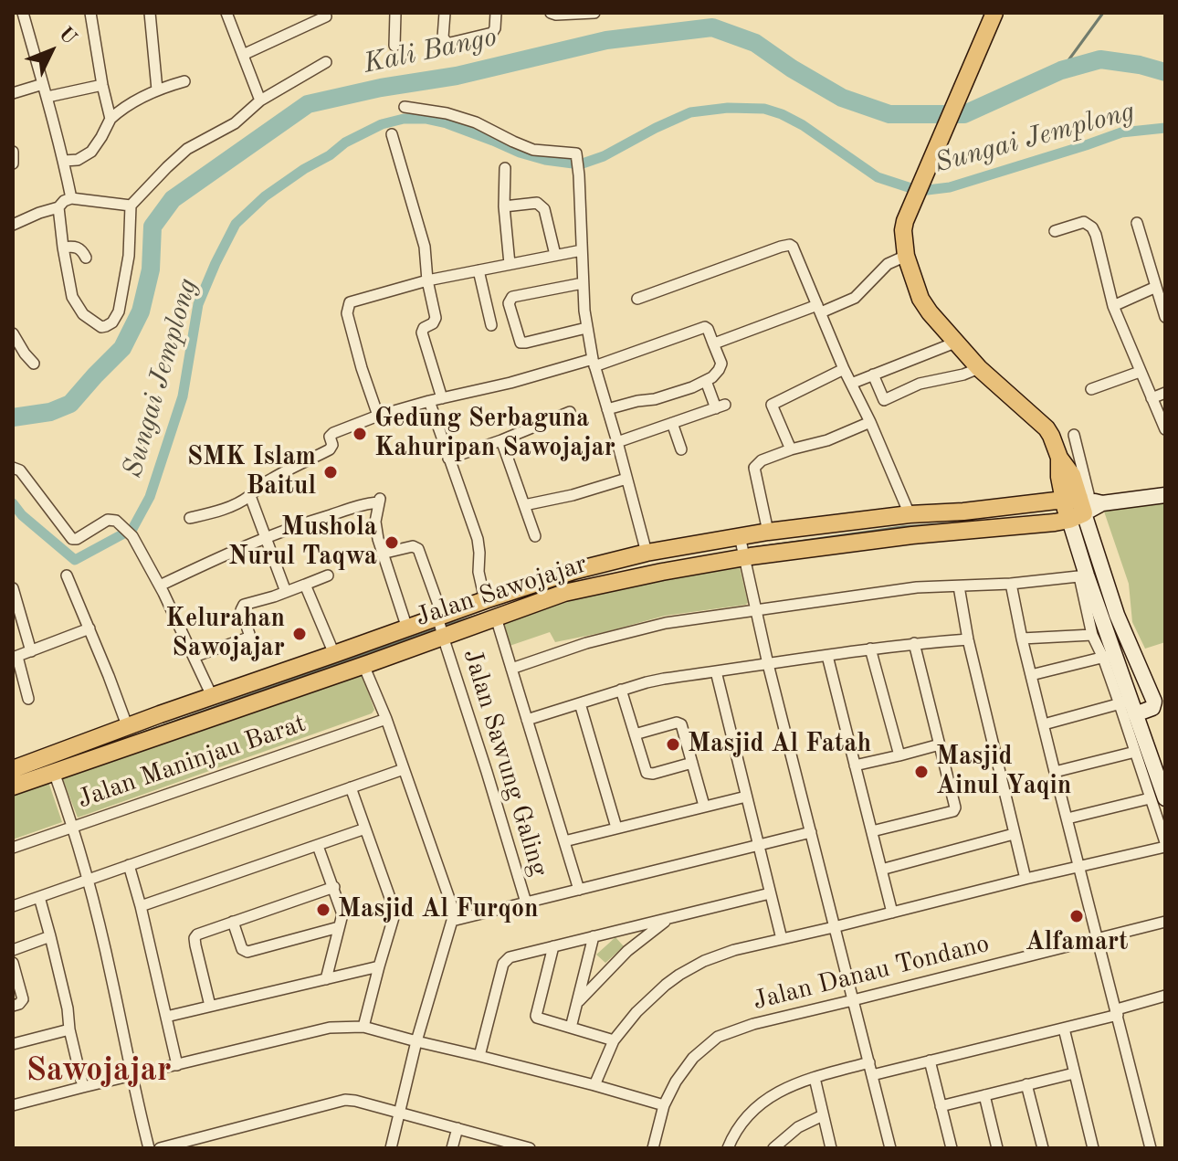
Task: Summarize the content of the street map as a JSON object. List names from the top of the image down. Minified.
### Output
{"streets":{"main road":["Jalan Sawojajar"],"street":["Jalan Maninjau Barat","Jalan Sawung Galing","Jalan Danau Tondano"]},"crossings":[["Jalan Sawojajar","Jalan Sawung Galing"]],"districts":["Sawojajar"],"water":["Kali Bango","Sungai Jemplong"],"places":["Gedung Serbaguna Kahuripan Sawojajar","SMK Islam Baitul","Mushola Nurul Taqwa","Kelurahan Sawojajar","Masjid Al Fatah","Masjid Ainul Yaqin","Masjid Al Furqon","Alfamart"],"north":"top right"}
